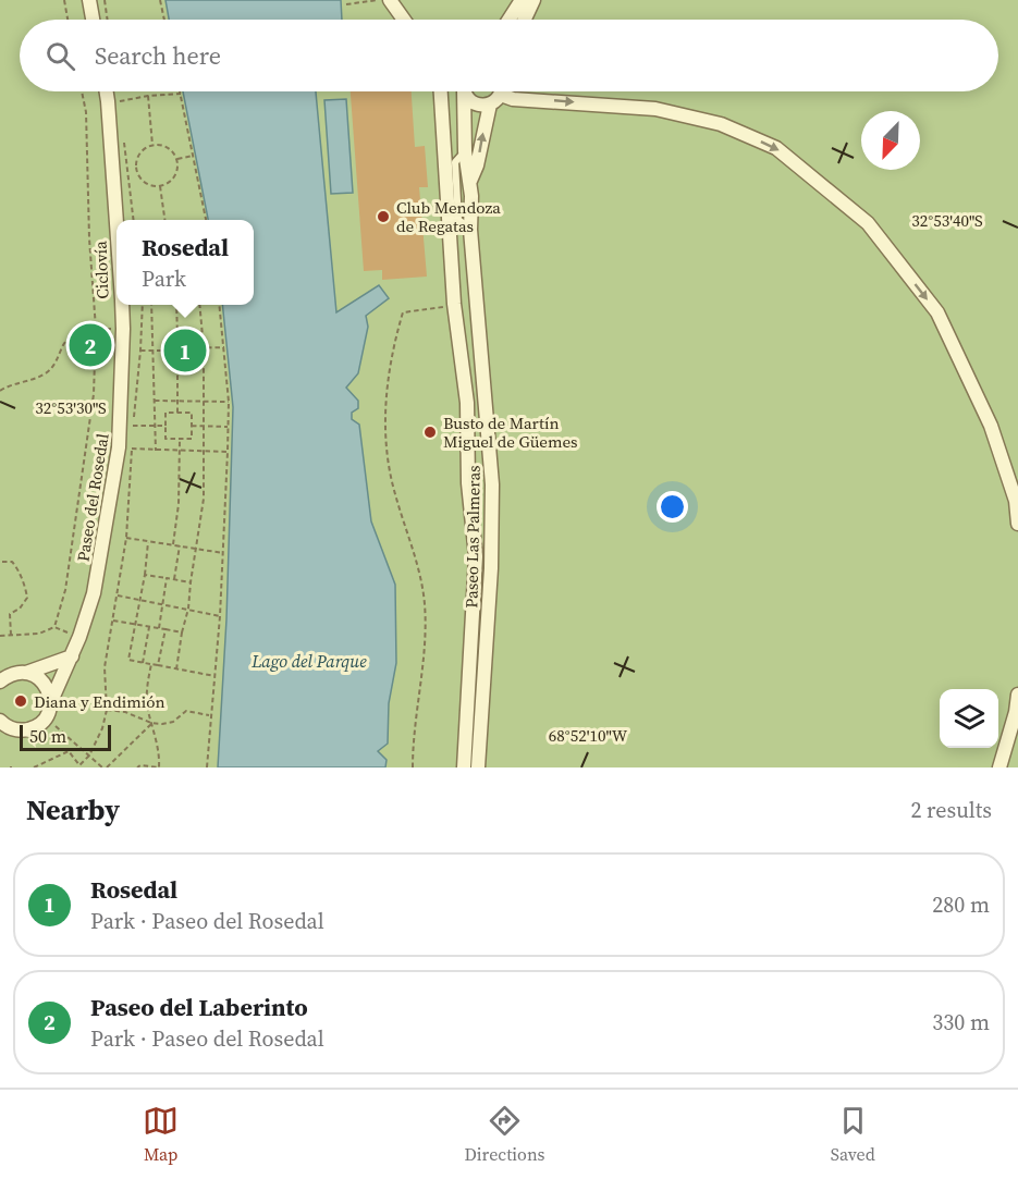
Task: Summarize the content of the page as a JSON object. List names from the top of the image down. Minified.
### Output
{"streets":{"street":["Paseo del Rosedal","Paseo Las Palmeras"]},"water":["Lago del Parque"],"places":["Club Mendoza de Regatas","Busto de Martín Miguel de Güemes","Diana y Endimión"],"scale_bar":"50 m","north":"bottom left","page":{"search":"Search here","popup":["Rosedal","Park"],"pins":["2","1"],"scale":"50 m","heading":["Nearby","2 results"],"list":[{"mark":"1","name":"Rosedal","note":"Park · Paseo del Rosedal","value":"280 m"},{"mark":"2","name":"Paseo del Laberinto","note":"Park · Paseo del Rosedal","value":"330 m"}],"nav":["Map","Directions","Saved"]},"coordinates":["32°53'40\"S","32°53'30\"S","68°52'10\"W"]}
